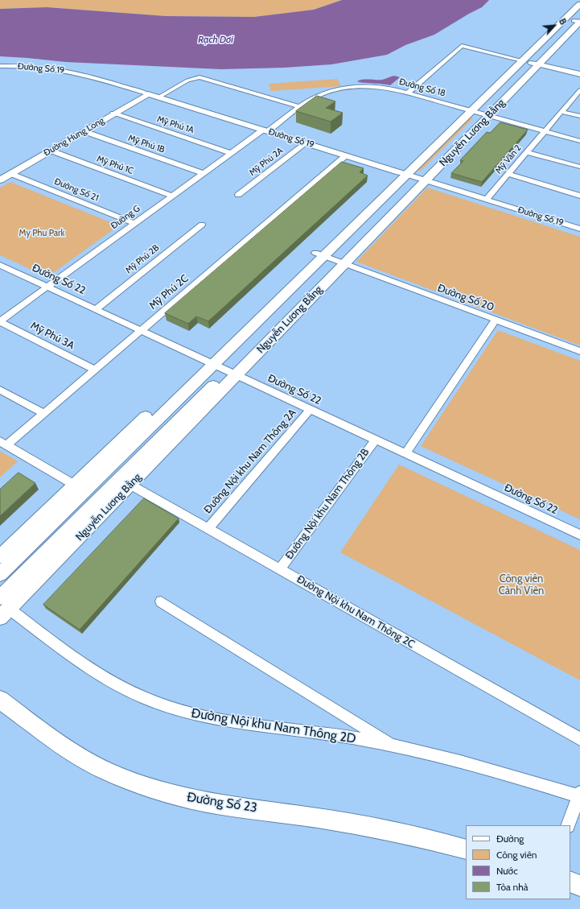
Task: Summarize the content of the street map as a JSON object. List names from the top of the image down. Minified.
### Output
{"streets":{"main road":["Đường Số 19","Nguyễn Lương Bằng","Đường Hưng Long","Đường Số 23"],"street":["Đường Số 18","Mỹ Phú 1A","Mỹ Phú 1B","Mỹ Văn 2","Mỹ Phú 2A","Mỹ Phú 1C","Đường Số 21","Đường G","Mỹ Phú 2B","Đường Số 22","Mỹ Phú 2C","Đường Số 20","Mỹ Phú 3A","Đường Nội khu Nam Thông 2A","Đường Nội khu Nam Thông 2B","Đường Nội khu Nam Thông 2C","Đường Nội khu Nam Thông 2D"]},"crossings":[["Đường Số 19","Đường Số 18"],["Đường Số 19","Nguyễn Lương Bằng"],["Đường Số 19","Đường Hưng Long"],["Đường Số 19","Mỹ Văn 2"],["Đường Số 19","Mỹ Phú 2A"],["Đường Số 19","Đường G"],["Đường Số 19","Mỹ Phú 2C"],["Đường Số 18","Nguyễn Lương Bằng"],["Đường Số 18","Mỹ Văn 2"],["Đường Số 18","Đường G"],["Mỹ Phú 1A","Đường Hưng Long"],["Mỹ Phú 1A","Đường G"],["Nguyễn Lương Bằng","Đường Số 22"],["Nguyễn Lương Bằng","Đường Số 20"],["Nguyễn Lương Bằng","Đường Nội khu Nam Thông 2C"],["Nguyễn Lương Bằng","Đường Nội khu Nam Thông 2D"],["Đường Hưng Long","Mỹ Phú 1B"],["Đường Hưng Long","Mỹ Phú 1C"],["Đường Hưng Long","Đường Số 21"],["Mỹ Phú 1B","Đường G"],["Mỹ Phú 1C","Đường G"],["Đường Số 21","Đường G"],["Đường G","Đường Số 22"],["Đường G","Mỹ Phú 3A"],["Mỹ Phú 2B","Đường Số 22"],["Đường Số 22","Mỹ Phú 2C"],["Đường Số 22","Đường Nội khu Nam Thông 2A"],["Đường Số 22","Đường Nội khu Nam Thông 2B"],["Mỹ Phú 2C","Mỹ Phú 3A"],["Đường Nội khu Nam Thông 2A","Đường Nội khu Nam Thông 2C"],["Đường Nội khu Nam Thông 2B","Đường Nội khu Nam Thông 2C"]],"water":["Rạch Dơi"],"parks":["My Phu Park","Công viên Cảnh Viên"],"legend":["Đường","Công viên","Nước","Tòa nhà"],"north":"top right"}
